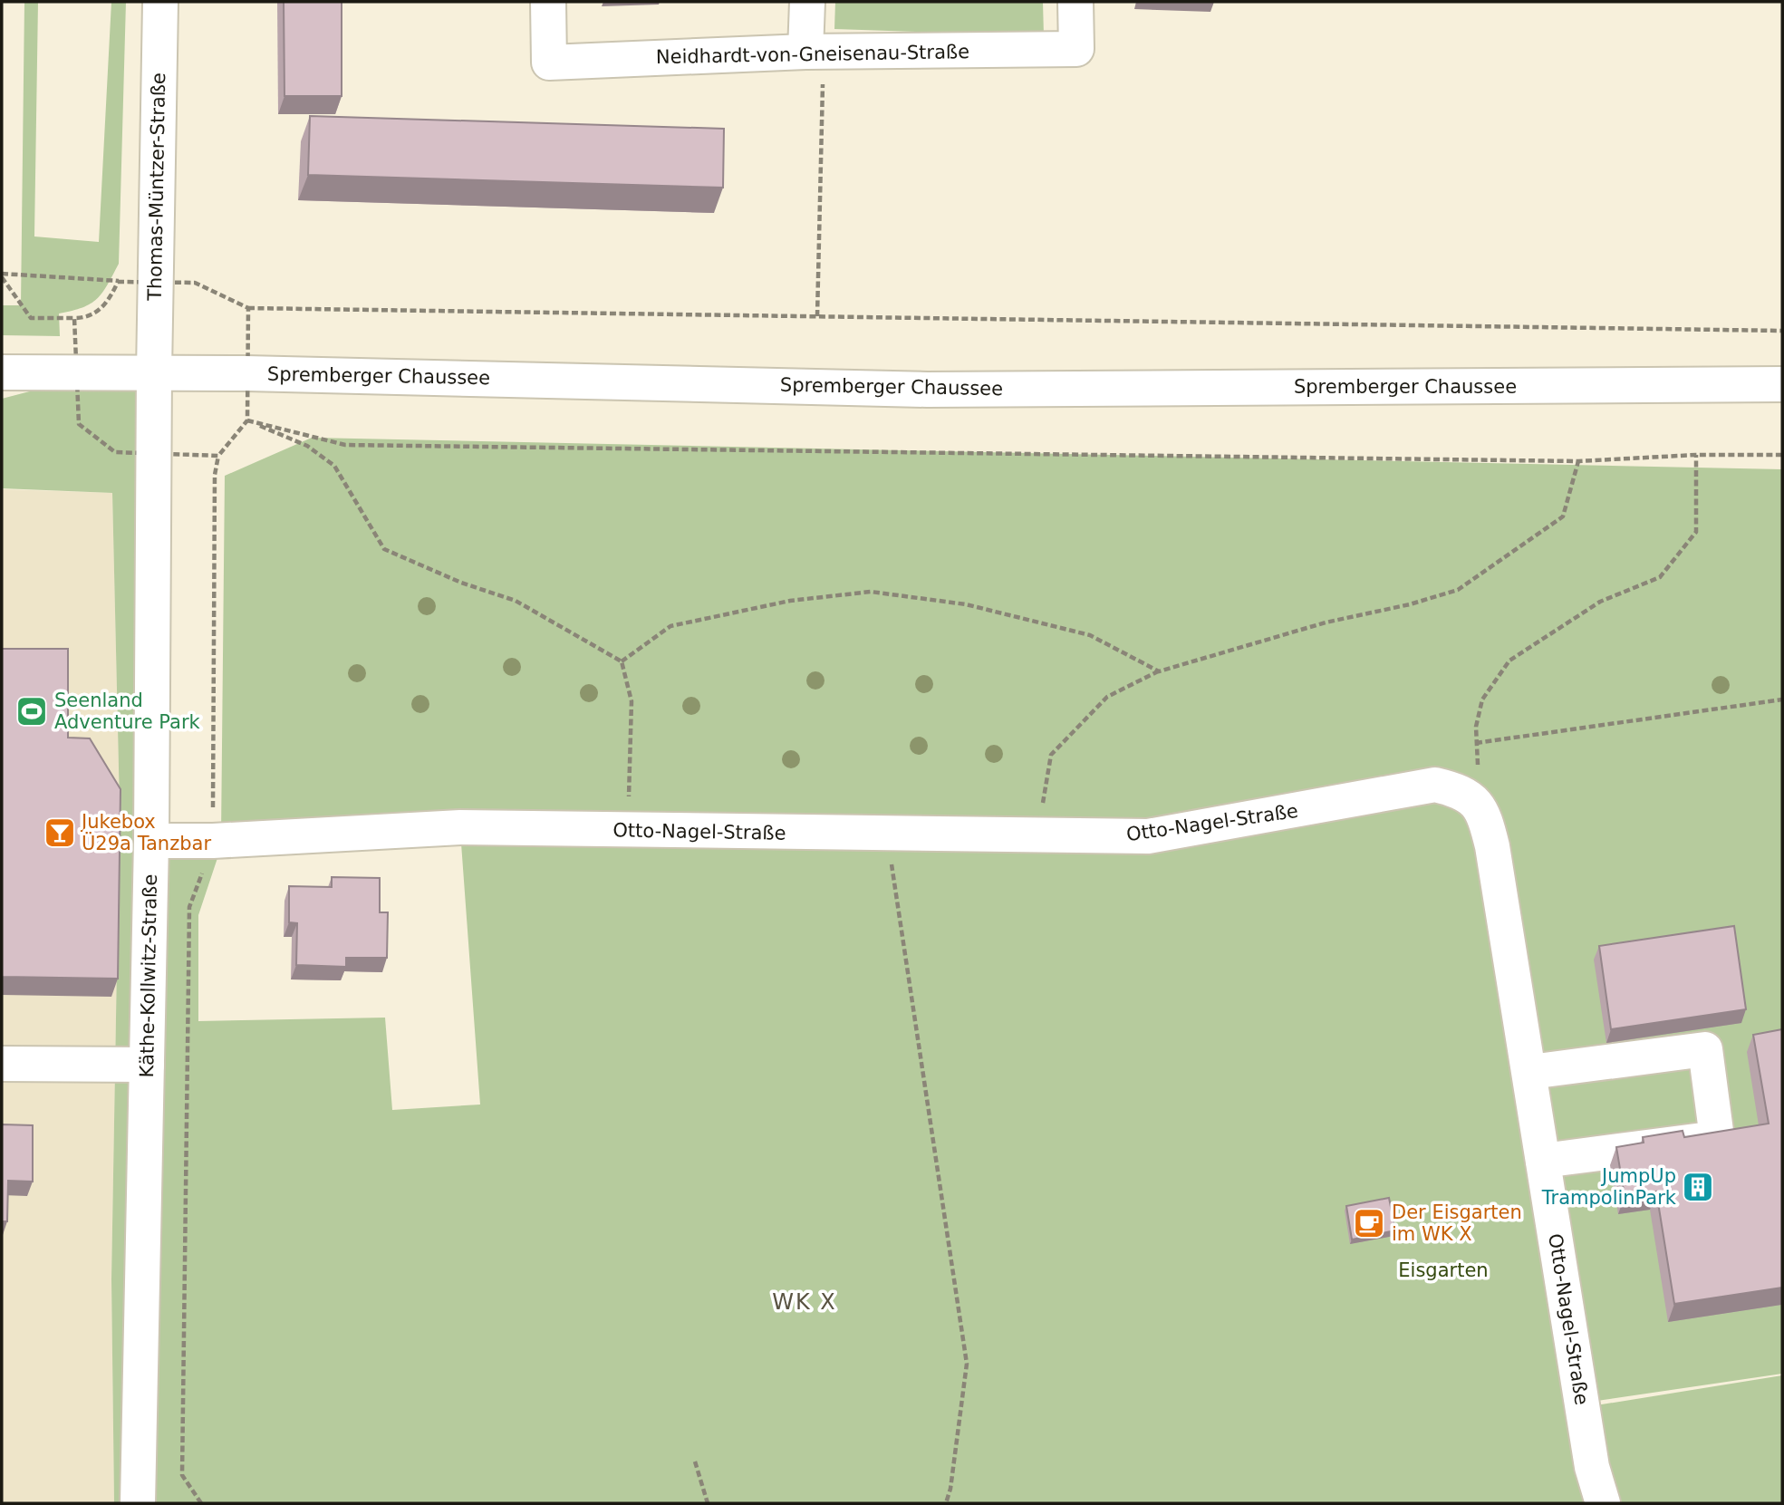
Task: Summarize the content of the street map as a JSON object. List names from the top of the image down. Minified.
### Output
{"streets":{"street":["Neidhardt-von-Gneisenau-Straße","Thomas-Müntzer-Straße","Spremberger Chaussee","Otto-Nagel-Straße","Käthe-Kollwitz-Straße"]},"crossings":[["Thomas-Müntzer-Straße","Spremberger Chaussee"],["Thomas-Müntzer-Straße","Käthe-Kollwitz-Straße"],["Spremberger Chaussee","Käthe-Kollwitz-Straße"],["Otto-Nagel-Straße","Käthe-Kollwitz-Straße"]],"districts":["WK X"],"parks":["Eisgarten"],"places":{"sports":["Seenland Adventure Park"],"bar":["Jukebox Ü29a Tanzbar"],"building":["JumpUp TrampolinPark"],"cafe":["Der Eisgarten im WK X"]}}
